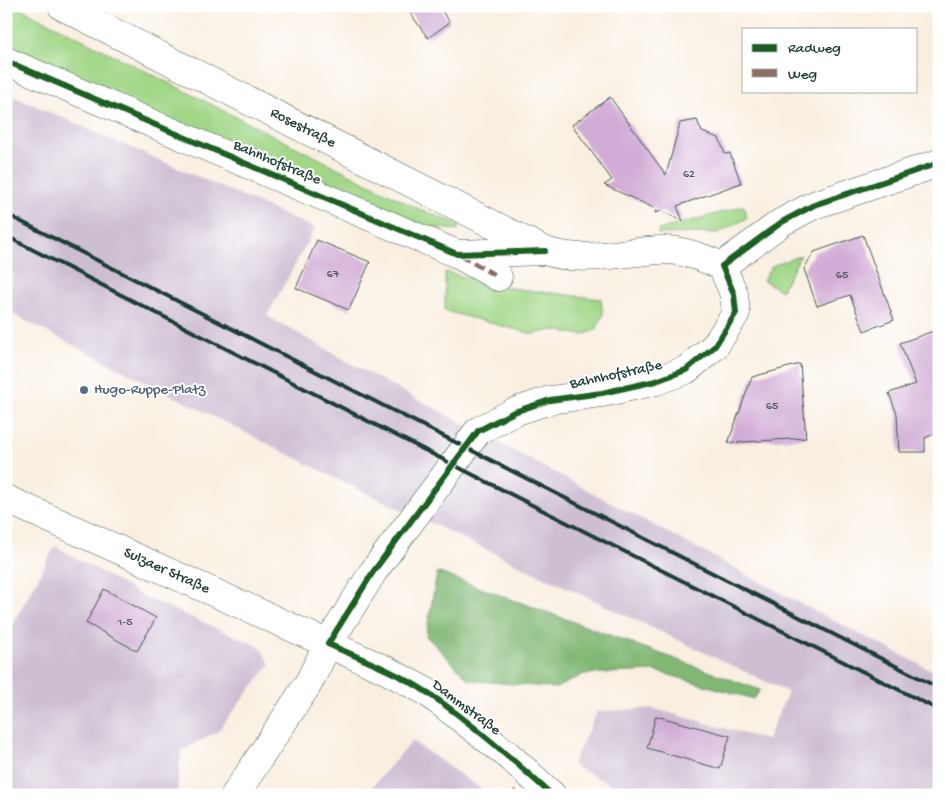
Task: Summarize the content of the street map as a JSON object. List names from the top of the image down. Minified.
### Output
{"streets":{"main road":["Rosestraße","Bahnhofstraße","Sulzaer Straße","Dammstraße"]},"crossings":[["Rosestraße","Bahnhofstraße"],["Bahnhofstraße","Sulzaer Straße"],["Bahnhofstraße","Dammstraße"],["Sulzaer Straße","Dammstraße"]],"places":["Hugo-Ruppe-Platz"],"house_numbers":["62","67","65","65","1-5"],"legend":["Radweg","Weg"]}
